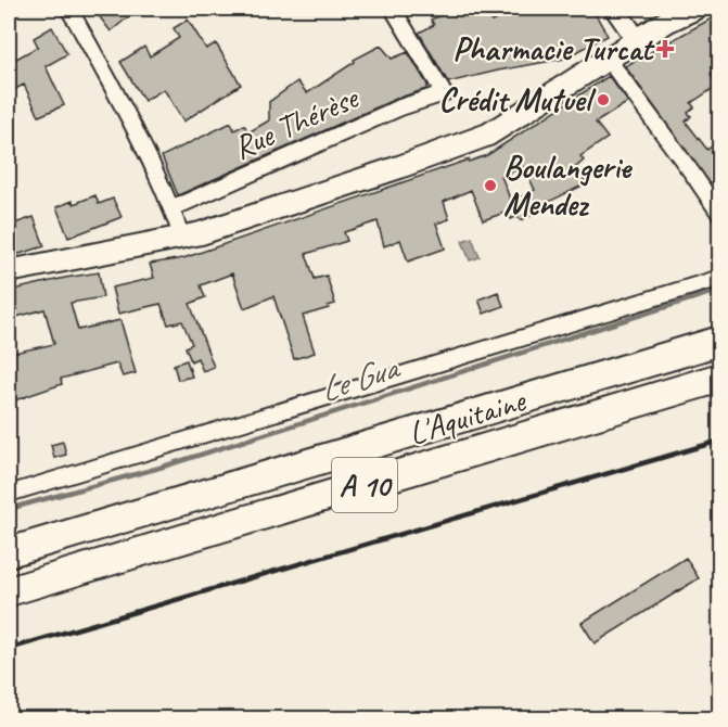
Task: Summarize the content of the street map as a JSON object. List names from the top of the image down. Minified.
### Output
{"streets":{"highway":["L'Aquitaine","A 10"],"street":["Rue Thérèse"]},"water":["Le Gua"],"places":{"health":["Pharmacie Turcat"],"other":["Crédit Mutuel","Boulangerie Mendez"]}}
